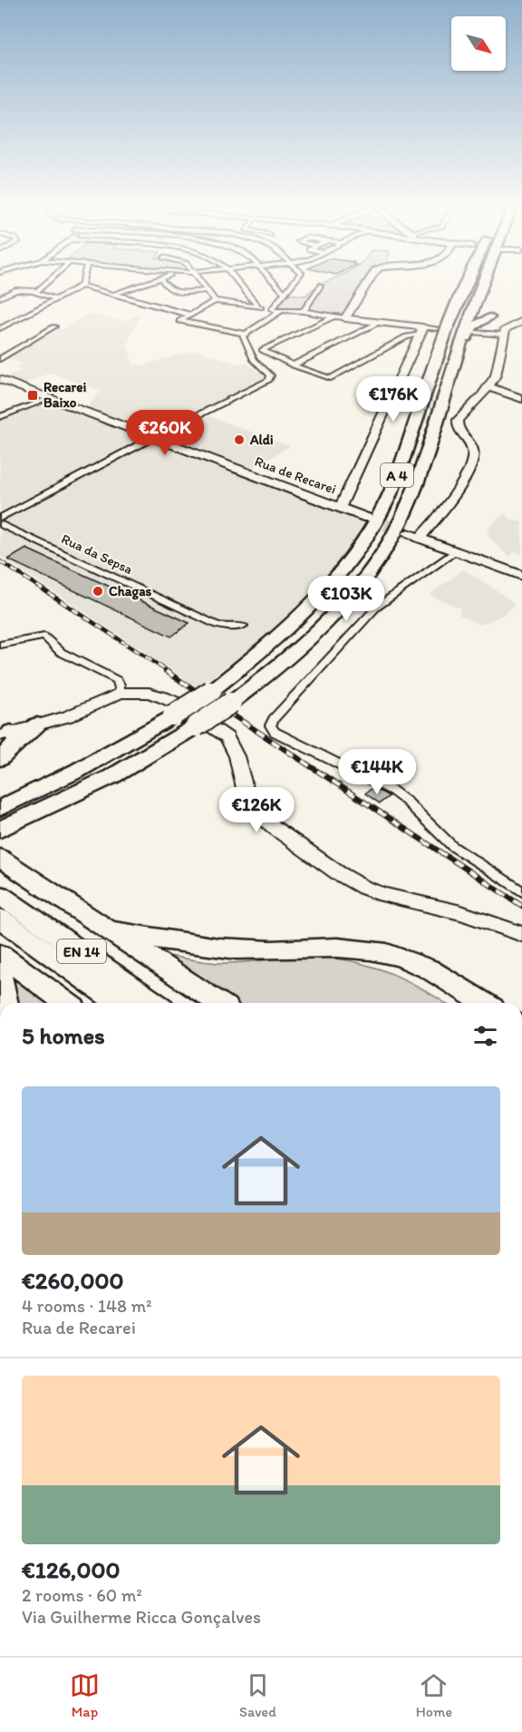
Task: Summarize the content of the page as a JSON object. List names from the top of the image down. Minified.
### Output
{"streets":{"highway":["A 4","EN 14"],"street":["Rua de Recarei","Rua da Sepsa"]},"places":{"transit":["Recarei Baixo"],"other":["Aldi","Chagas"]},"north":"bottom right","page":{"price":["€176K","€260K","€103K","€144K","€126K"],"heading":"5 homes","list":[{"name":"€260,000","note":"4 rooms · 148 m² · Rua de Recarei"},{"name":"€126,000","note":"2 rooms · 60 m² · Via Guilherme Ricca Gonçalves"}],"tabs":["Map","Saved","Home"]}}
